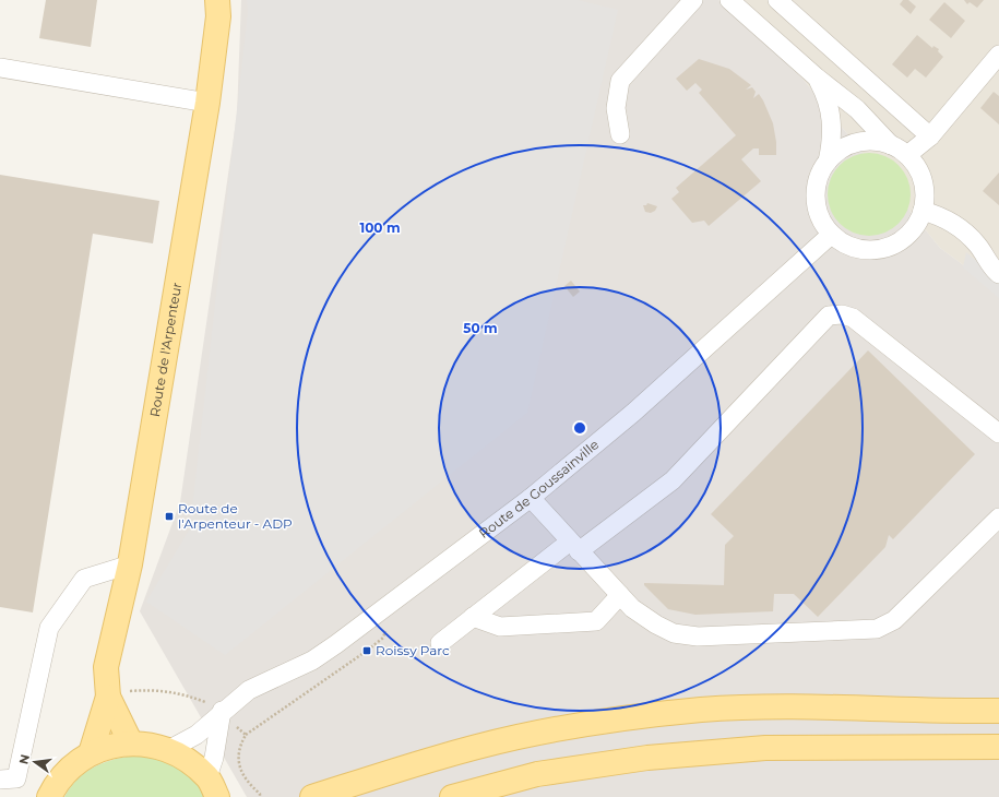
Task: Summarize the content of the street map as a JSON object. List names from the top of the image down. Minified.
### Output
{"streets":{"main road":["Route de l'Arpenteur"],"street":["Route de Goussainville"]},"places":{"transit":["Route de l'Arpenteur - ADP","Roissy Parc"]},"north":"left","rings":["100 m","50 m"]}
